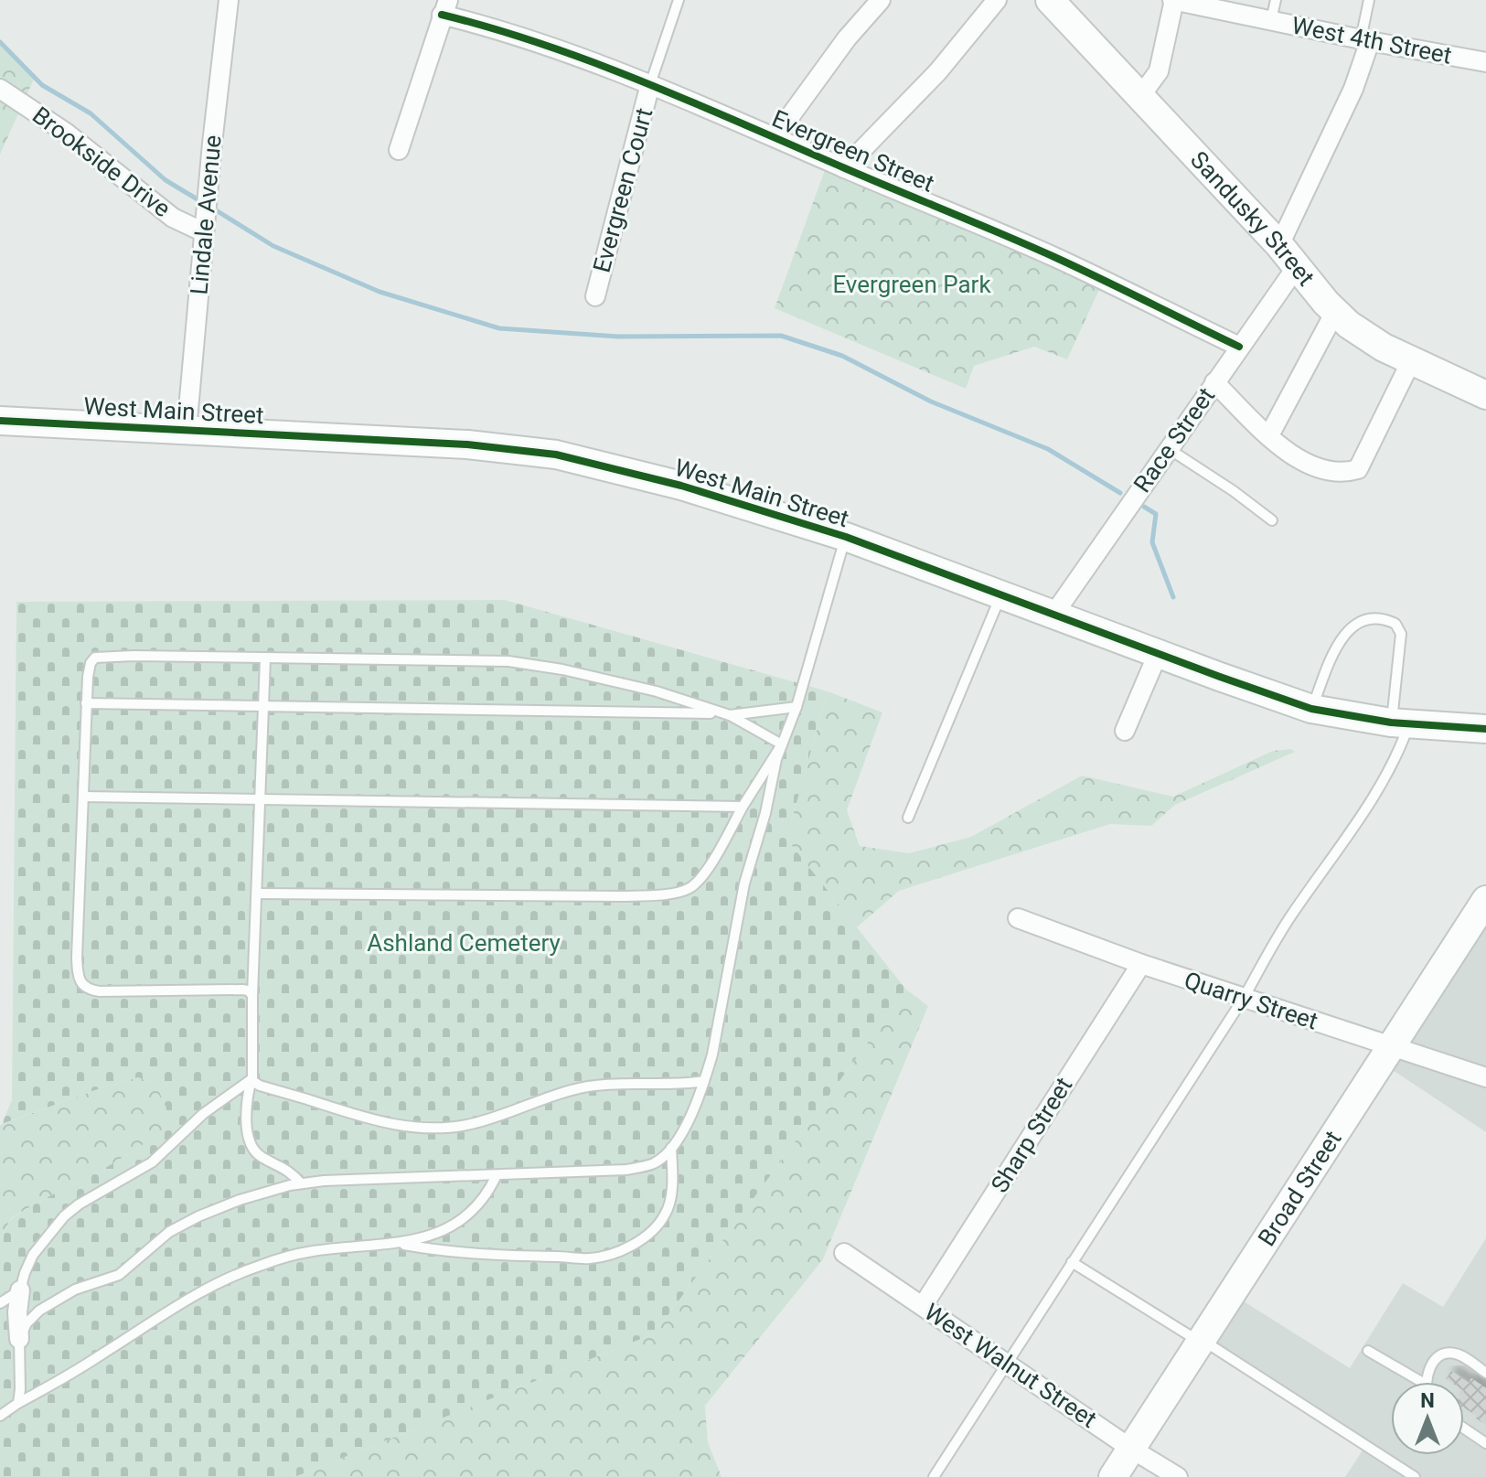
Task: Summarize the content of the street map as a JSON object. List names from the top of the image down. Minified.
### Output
{"streets":{"street":["West 4th Street","Evergreen Street","Brookside Drive","Evergreen Court","Lindale Avenue","Sandusky Street","West Main Street","Race Street","Quarry Street","Sharp Street","Broad Street","West Walnut Street"]},"crossings":[["West 4th Street","Race Street"],["Evergreen Street","Evergreen Court"],["Evergreen Street","Race Street"],["Brookside Drive","Lindale Avenue"],["Lindale Avenue","West Main Street"],["Sandusky Street","Race Street"],["West Main Street","Race Street"],["Quarry Street","Sharp Street"],["Quarry Street","Broad Street"],["Sharp Street","West Walnut Street"],["Broad Street","West Walnut Street"]],"parks":["Evergreen Park","Ashland Cemetery"],"north":"top"}
